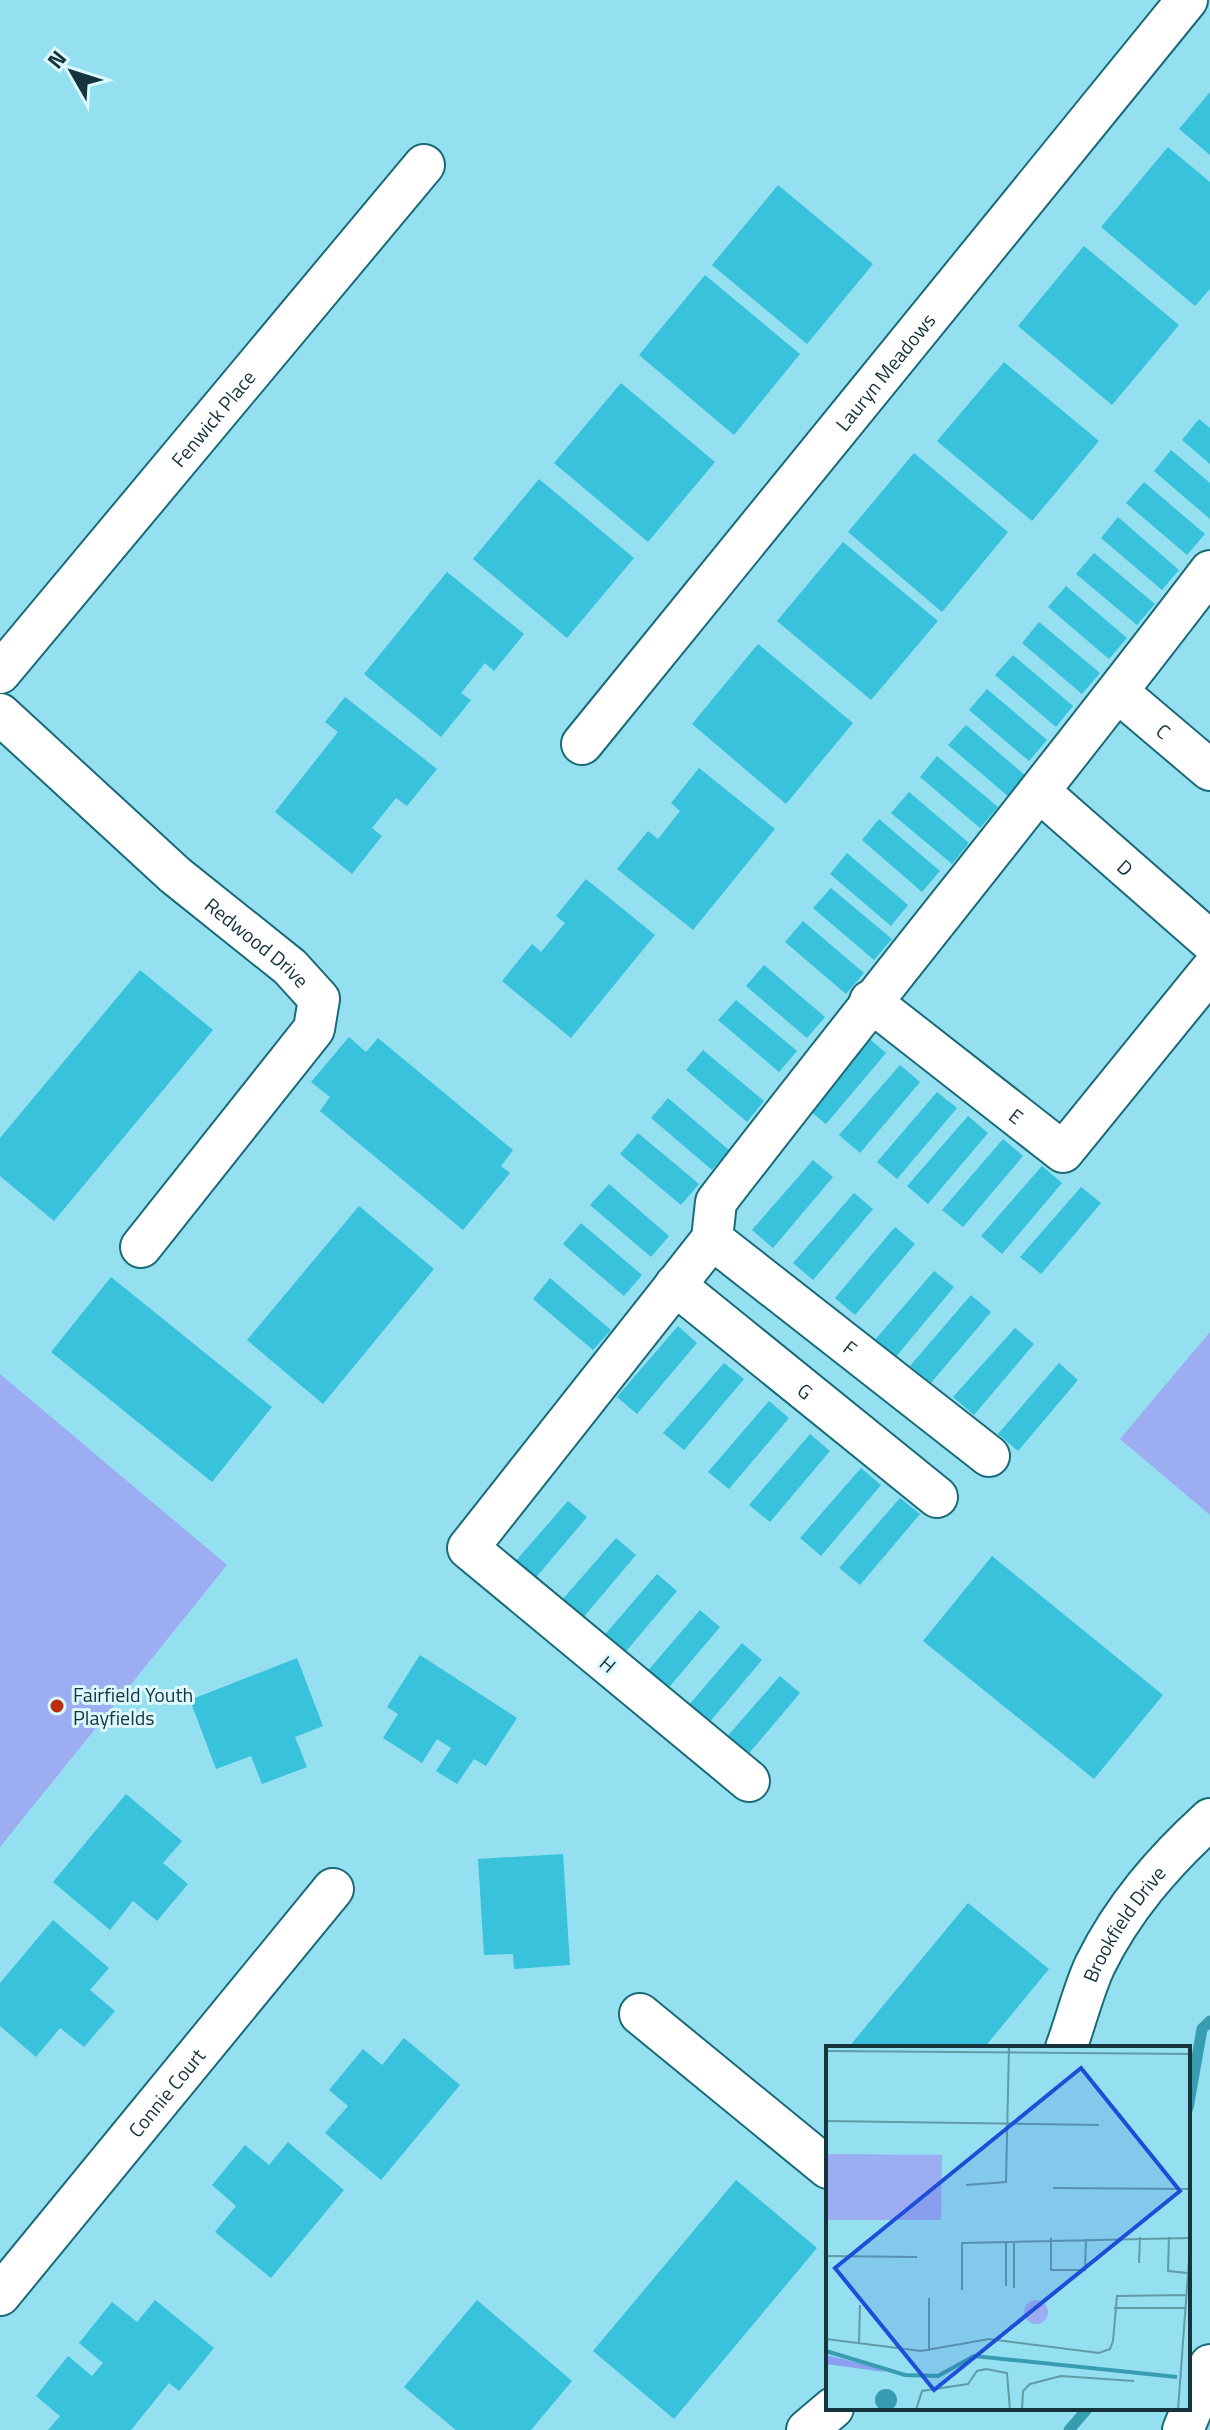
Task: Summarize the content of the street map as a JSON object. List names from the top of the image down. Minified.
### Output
{"streets":{"street":["Lauryn Meadows","Fenwick Place","C","D","Redwood Drive","E","F","G","H","Brookfield Drive","Connie Court"]},"crossings":[["G","H"]],"places":["Fairfield Youth Playfields"],"north":"top left"}
